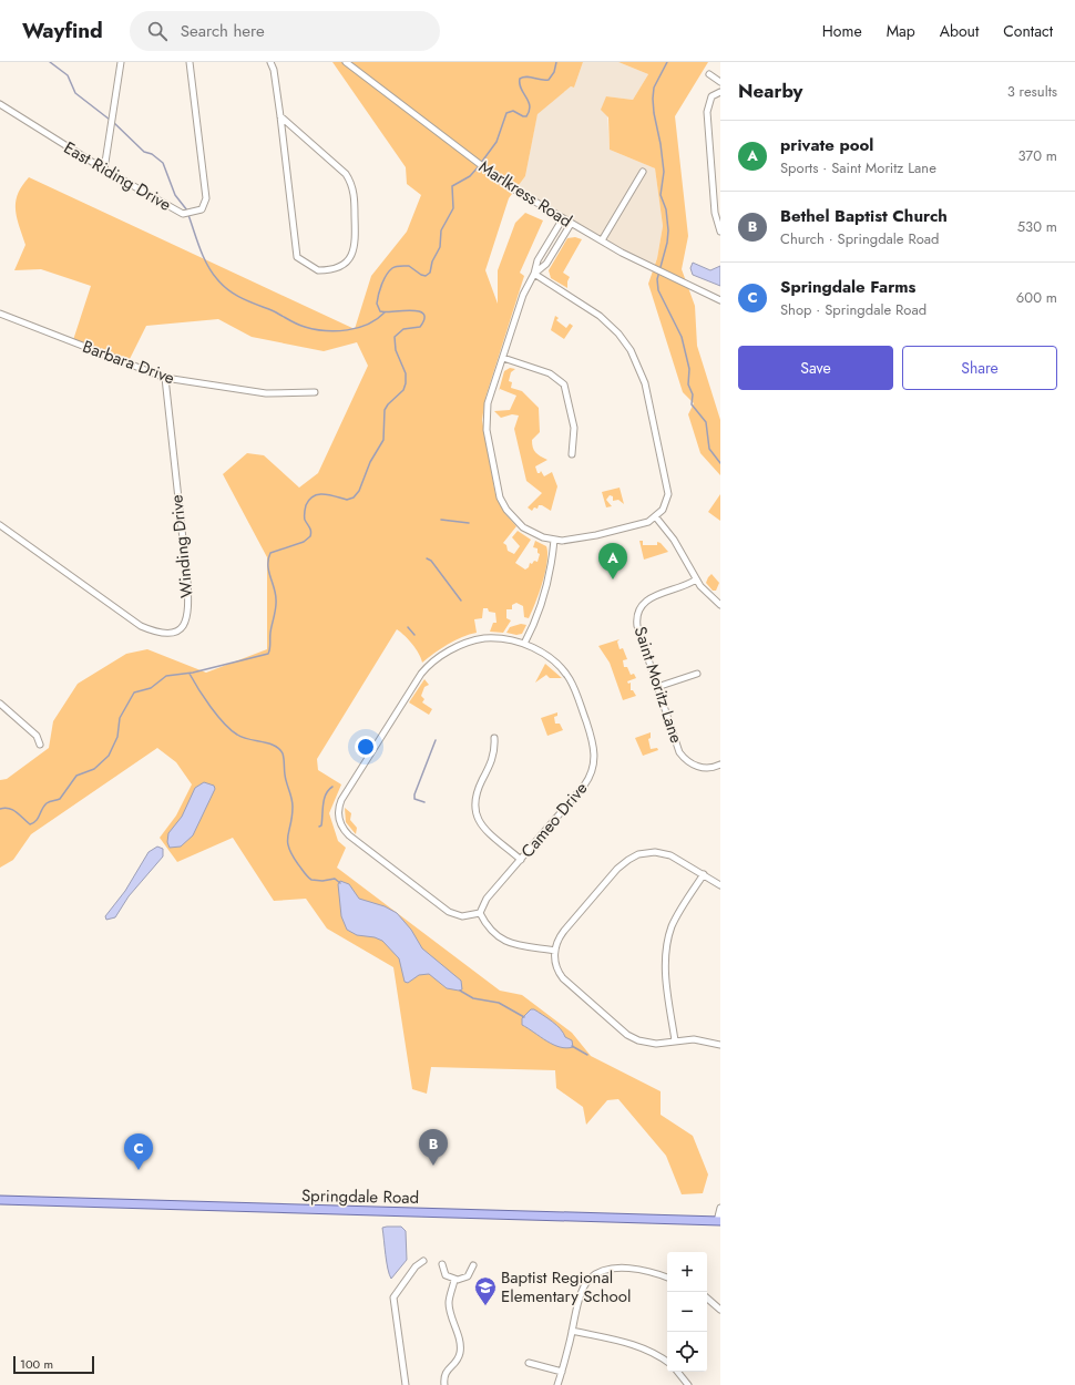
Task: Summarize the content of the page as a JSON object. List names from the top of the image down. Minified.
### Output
{"streets":{"main road":["Springdale Road"],"street":["East Riding Drive","Marlkress Road","Barbara Drive","Winding Drive","Saint Moritz Lane","Cameo Drive"]},"crossings":[["Barbara Drive","Winding Drive"]],"places":{"school or university":["Baptist Regional Elementary School"]},"scale_bar":"100 m","page":{"header":"Wayfind","search":"Search here","nav":["Home","Map","About","Contact"],"heading":["Nearby","3 results"],"list":[{"mark":"A","name":"private pool","note":"Sports · Saint Moritz Lane","value":"370 m"},{"mark":"B","name":"Bethel Baptist Church","note":"Church · Springdale Road","value":"530 m"},{"mark":"C","name":"Springdale Farms","note":"Shop · Springdale Road","value":"600 m"}],"buttons":["Save","Share"],"pins":["A","B","C"],"map_buttons":["+","−"],"scale":"100 m"}}
